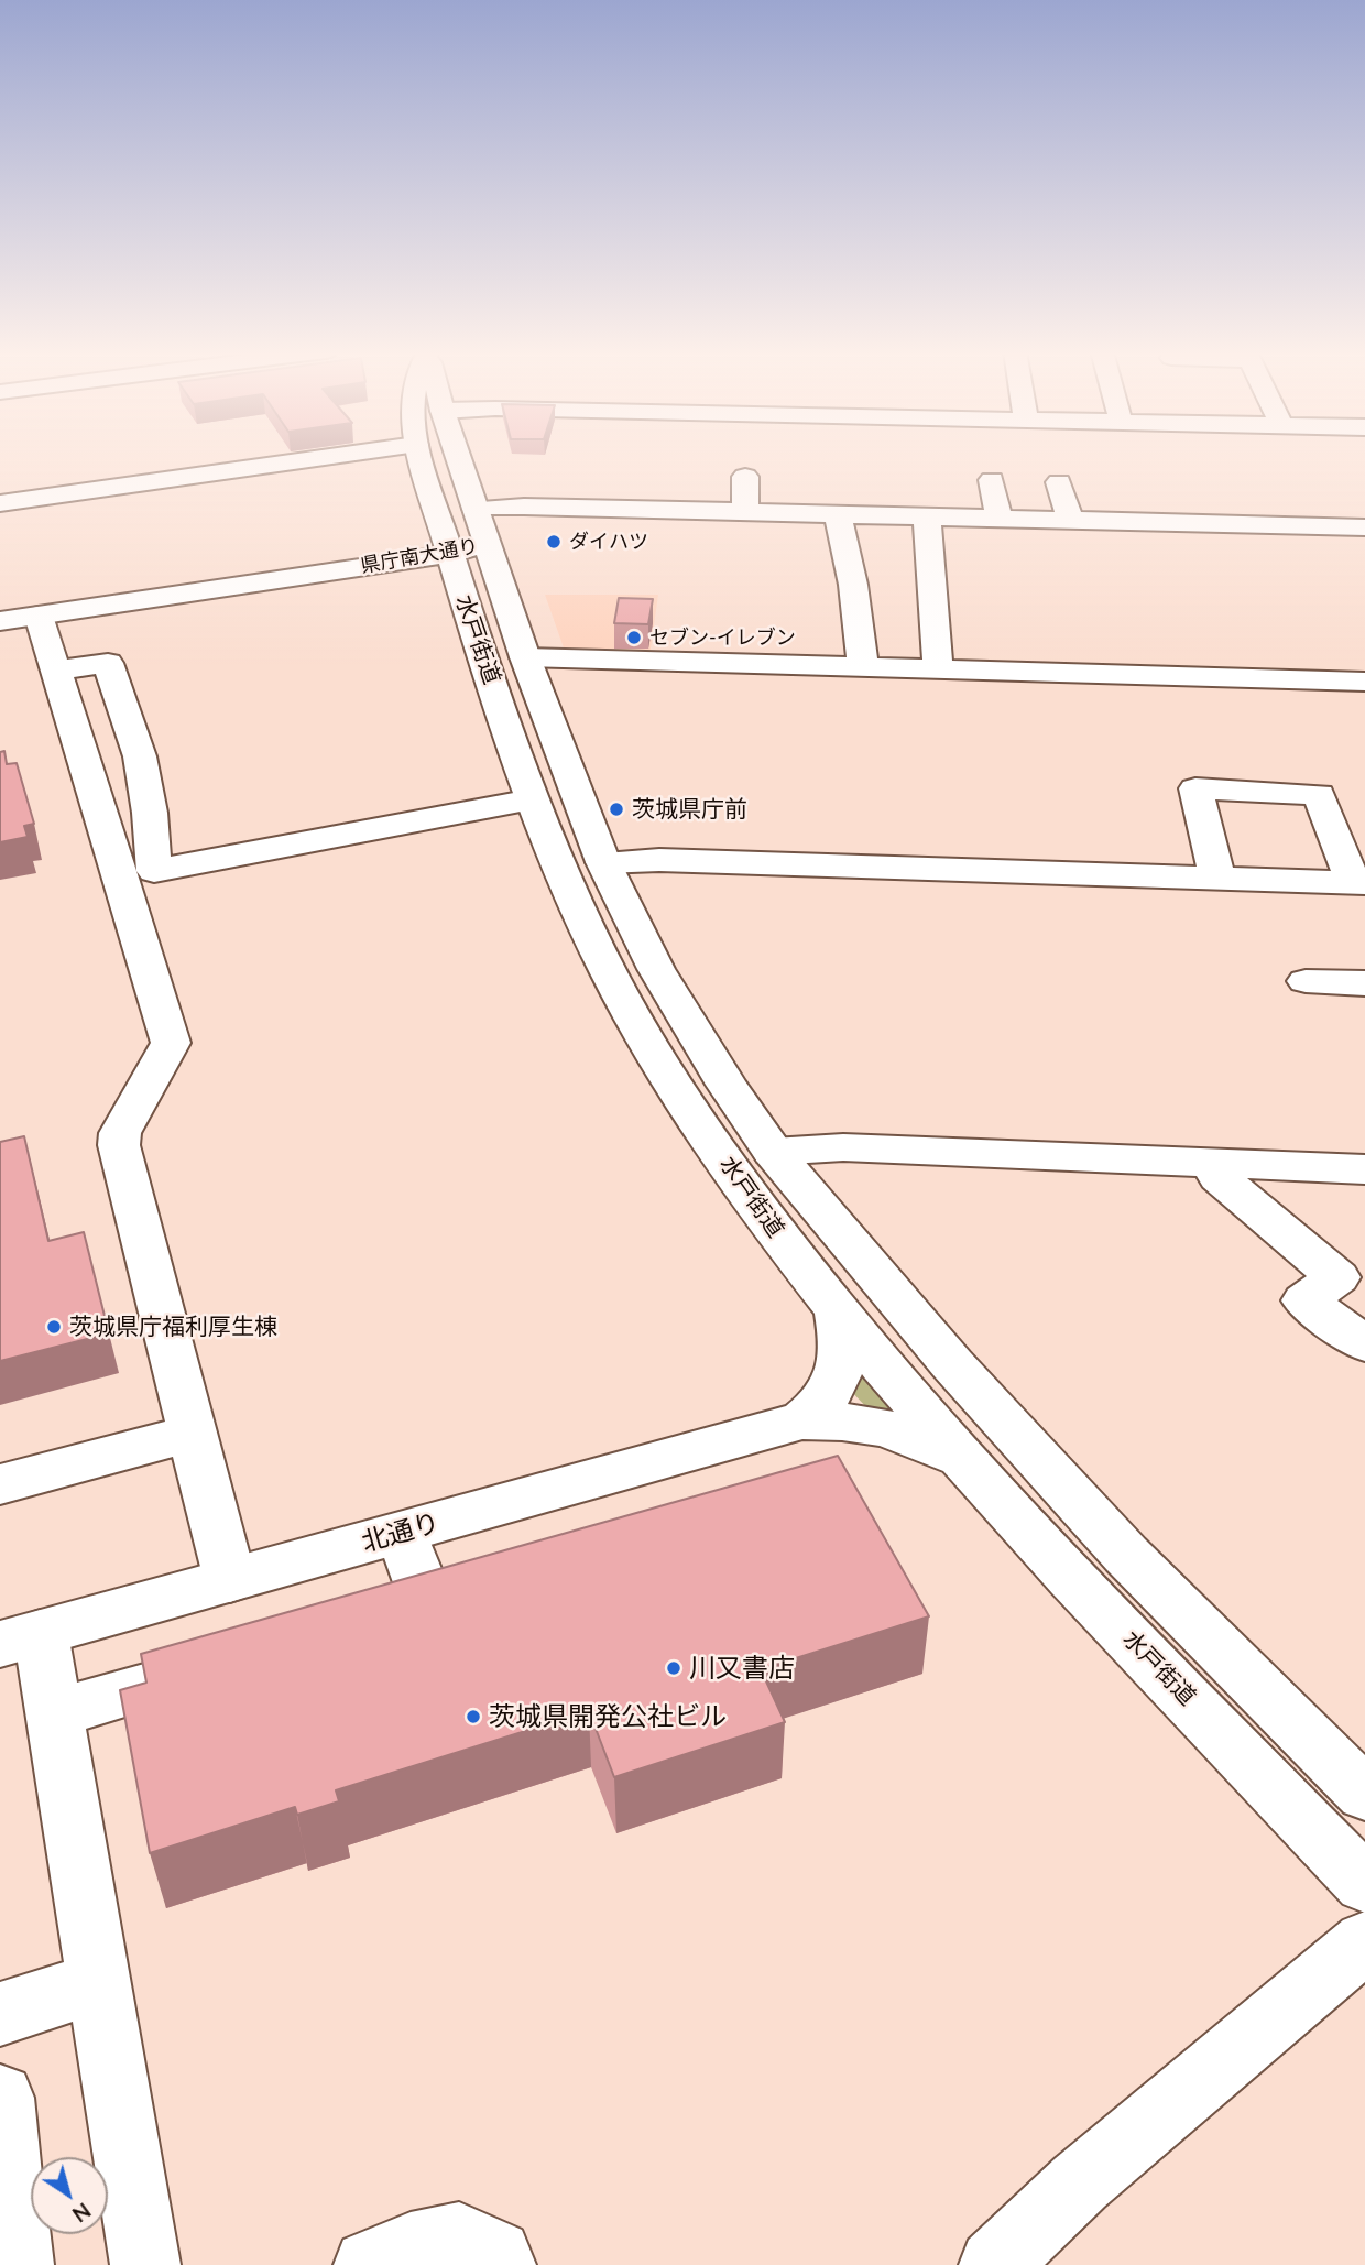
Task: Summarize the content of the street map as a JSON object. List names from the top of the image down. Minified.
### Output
{"streets":{"main road":["県庁南大通り","水戸街道","北通り"]},"crossings":[["県庁南大通り","水戸街道"]],"places":["ダイハツ","セブン-イレブン","茨城県庁前","茨城県庁福利厚生棟","川又書店","茨城県開発公社ビル"],"north":"bottom right"}
